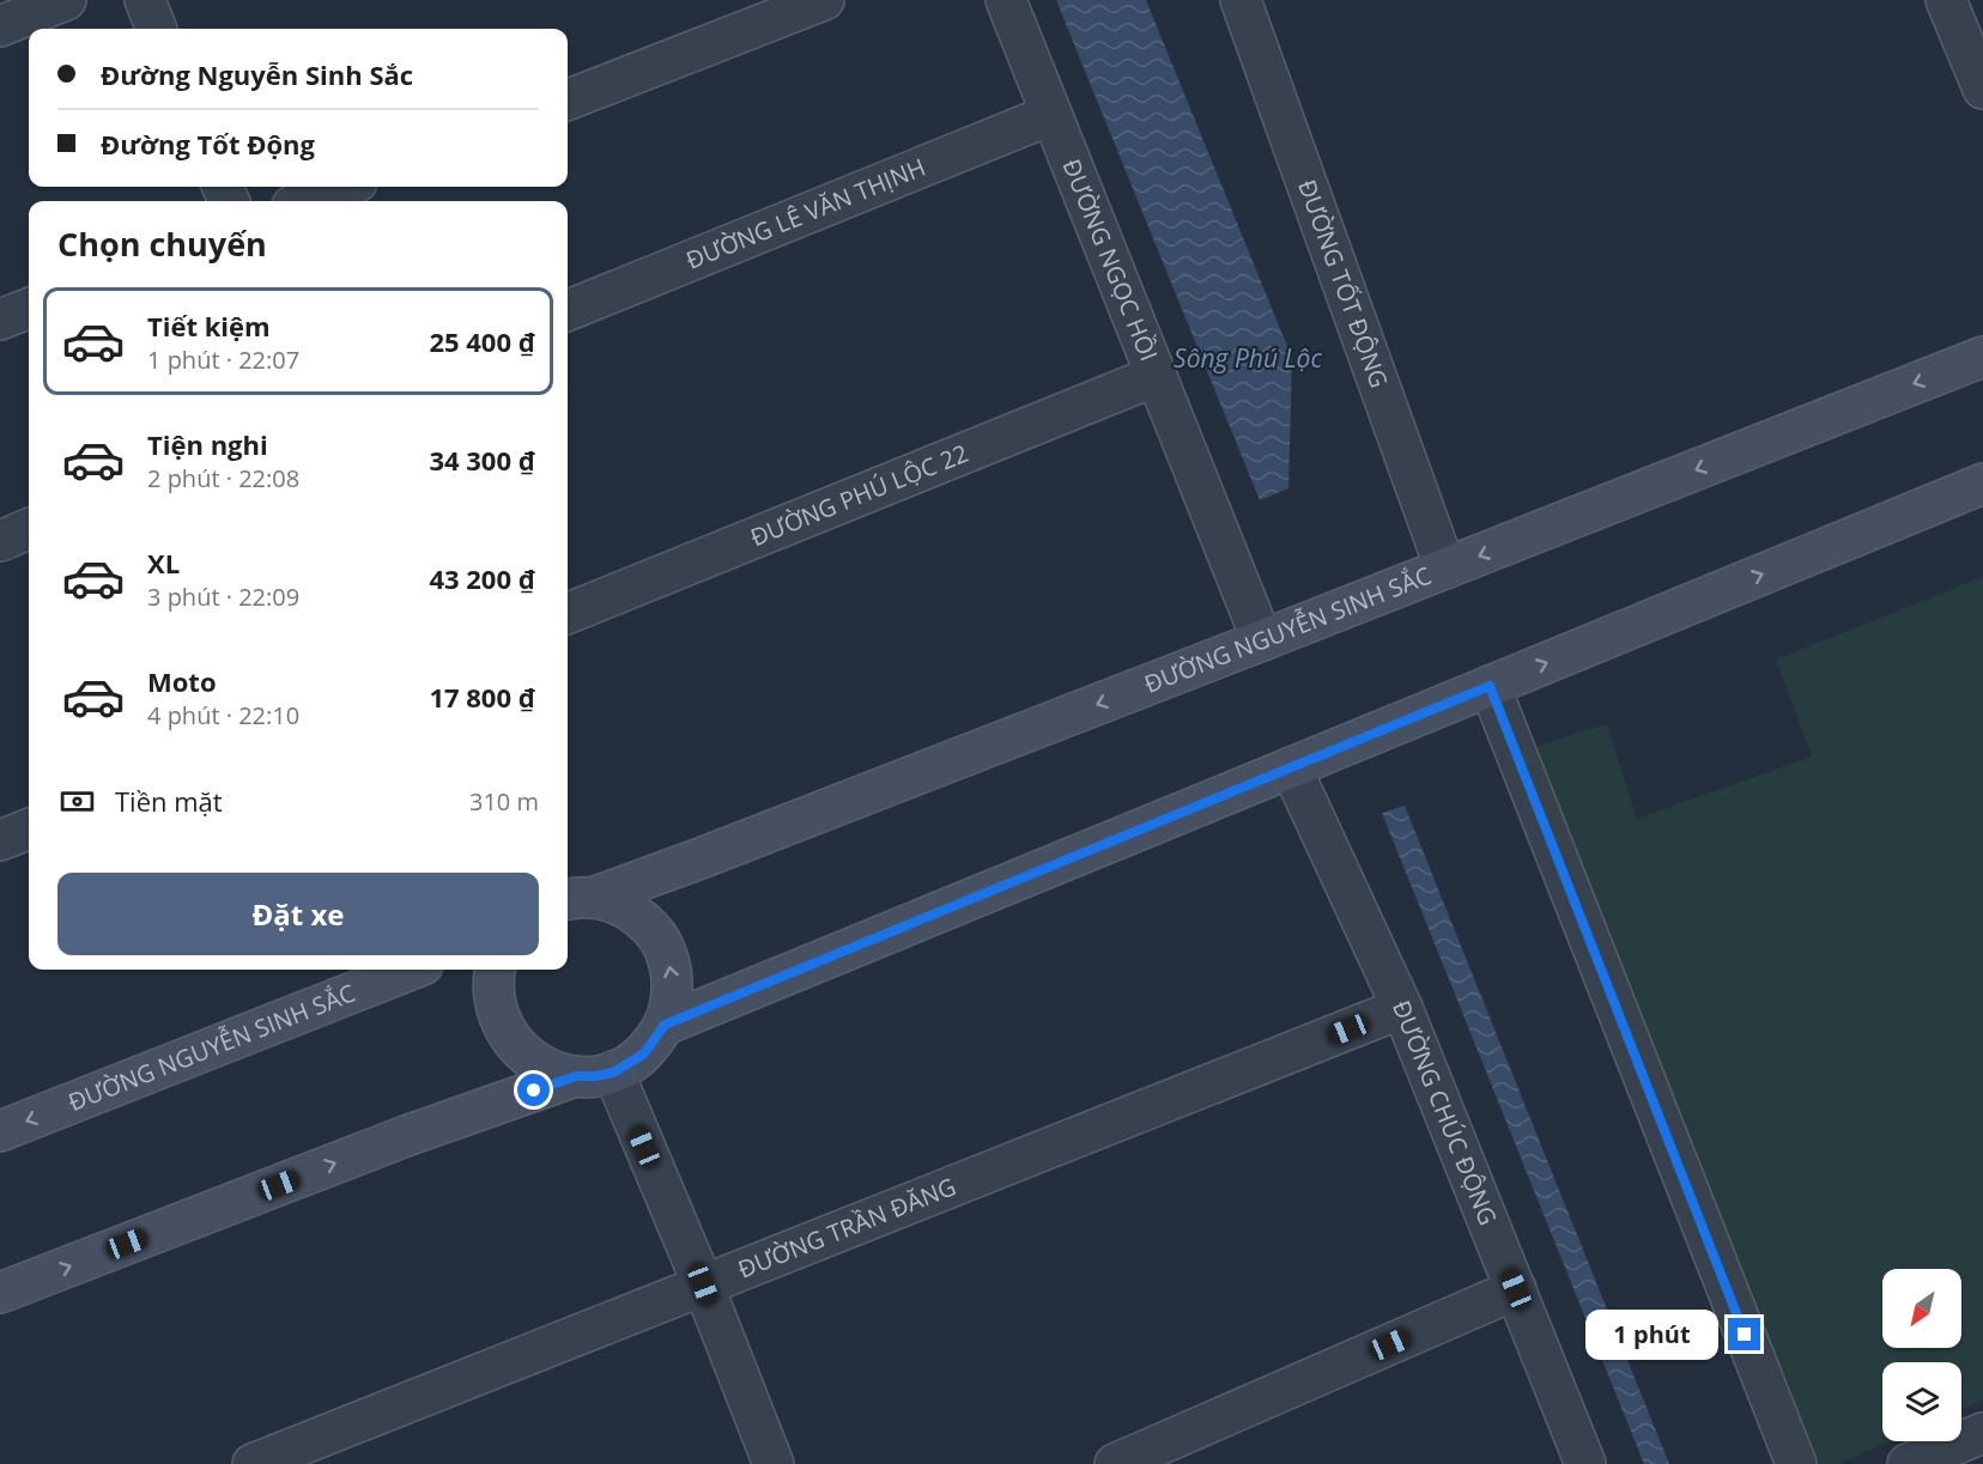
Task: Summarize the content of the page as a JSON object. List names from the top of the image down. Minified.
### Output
{"streets":{"main road":["ĐƯỜNG NGUYỄN SINH SẮC"],"street":["ĐƯỜNG LÊ VĂN THỊNH","ĐƯỜNG NGỌC HỒI","ĐƯỜNG TỐT ĐỘNG","ĐƯỜNG PHÚ LỘC 22","ĐƯỜNG CHÚC ĐỘNG","ĐƯỜNG TRẦN ĐĂNG"]},"crossings":[["ĐƯỜNG LÊ VĂN THỊNH","ĐƯỜNG NGỌC HỒI"],["ĐƯỜNG NGỌC HỒI","ĐƯỜNG PHÚ LỘC 22"],["ĐƯỜNG NGỌC HỒI","ĐƯỜNG NGUYỄN SINH SẮC"],["ĐƯỜNG TỐT ĐỘNG","ĐƯỜNG NGUYỄN SINH SẮC"],["ĐƯỜNG CHÚC ĐỘNG","ĐƯỜNG TRẦN ĐĂNG"]],"water":["Sông Phú Lộc"],"north":"bottom left","page":{"banner":["Đường Nguyễn Sinh Sắc","Đường Tốt Động"],"heading":"Chọn chuyến","list":[{"name":"Tiết kiệm","note":"1 phút · 22:07","value":"25 400 ₫"},{"name":"Tiện nghi","note":"2 phút · 22:08","value":"34 300 ₫"},{"name":"XL","note":"3 phút · 22:09","value":"43 200 ₫"},{"name":"Moto","note":"4 phút · 22:10","value":"17 800 ₫"}],"pay":["Tiền mặt","310 m"],"buttons":"Đặt xe","bubble":"1 phút"}}
